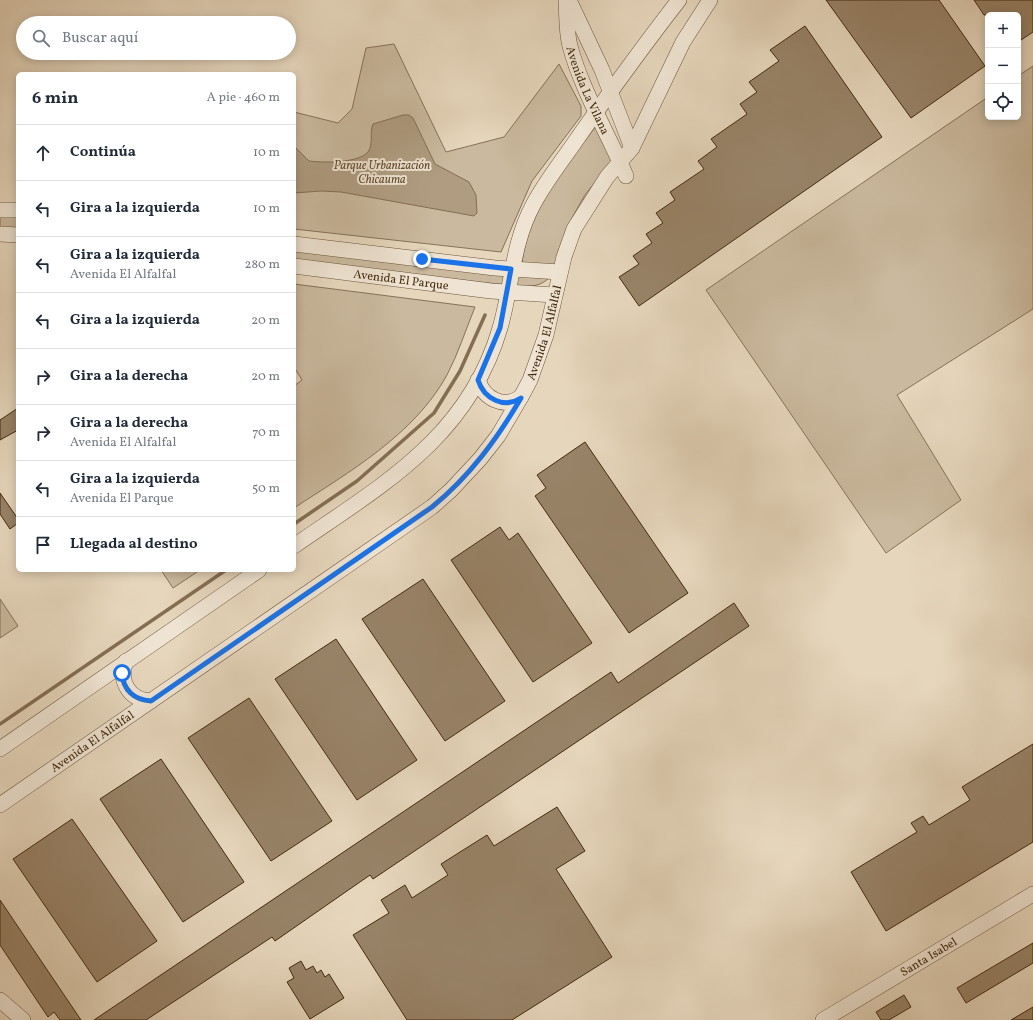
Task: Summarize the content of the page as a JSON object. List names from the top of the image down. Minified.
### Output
{"streets":{"street":["Avenida La Vilana","Avenida El Parque","Avenida El Alfalfal","Santa Isabel"]},"crossings":[["Avenida La Vilana","Avenida El Alfalfal"],["Avenida El Parque","Avenida El Alfalfal"]],"parks":["Parque Urbanización Chicauma"],"page":{"map_buttons":["+","−"],"search":"Buscar aquí","heading":["6 min","A pie · 460 m"],"list":[["Continúa","10 m"],["Gira a la izquierda","10 m"],["Gira a la izquierda","Avenida El Alfalfal","280 m"],["Gira a la izquierda","20 m"],["Gira a la derecha","20 m"],["Gira a la derecha","Avenida El Alfalfal","70 m"],["Gira a la izquierda","Avenida El Parque","50 m"],"Llegada al destino"]}}
